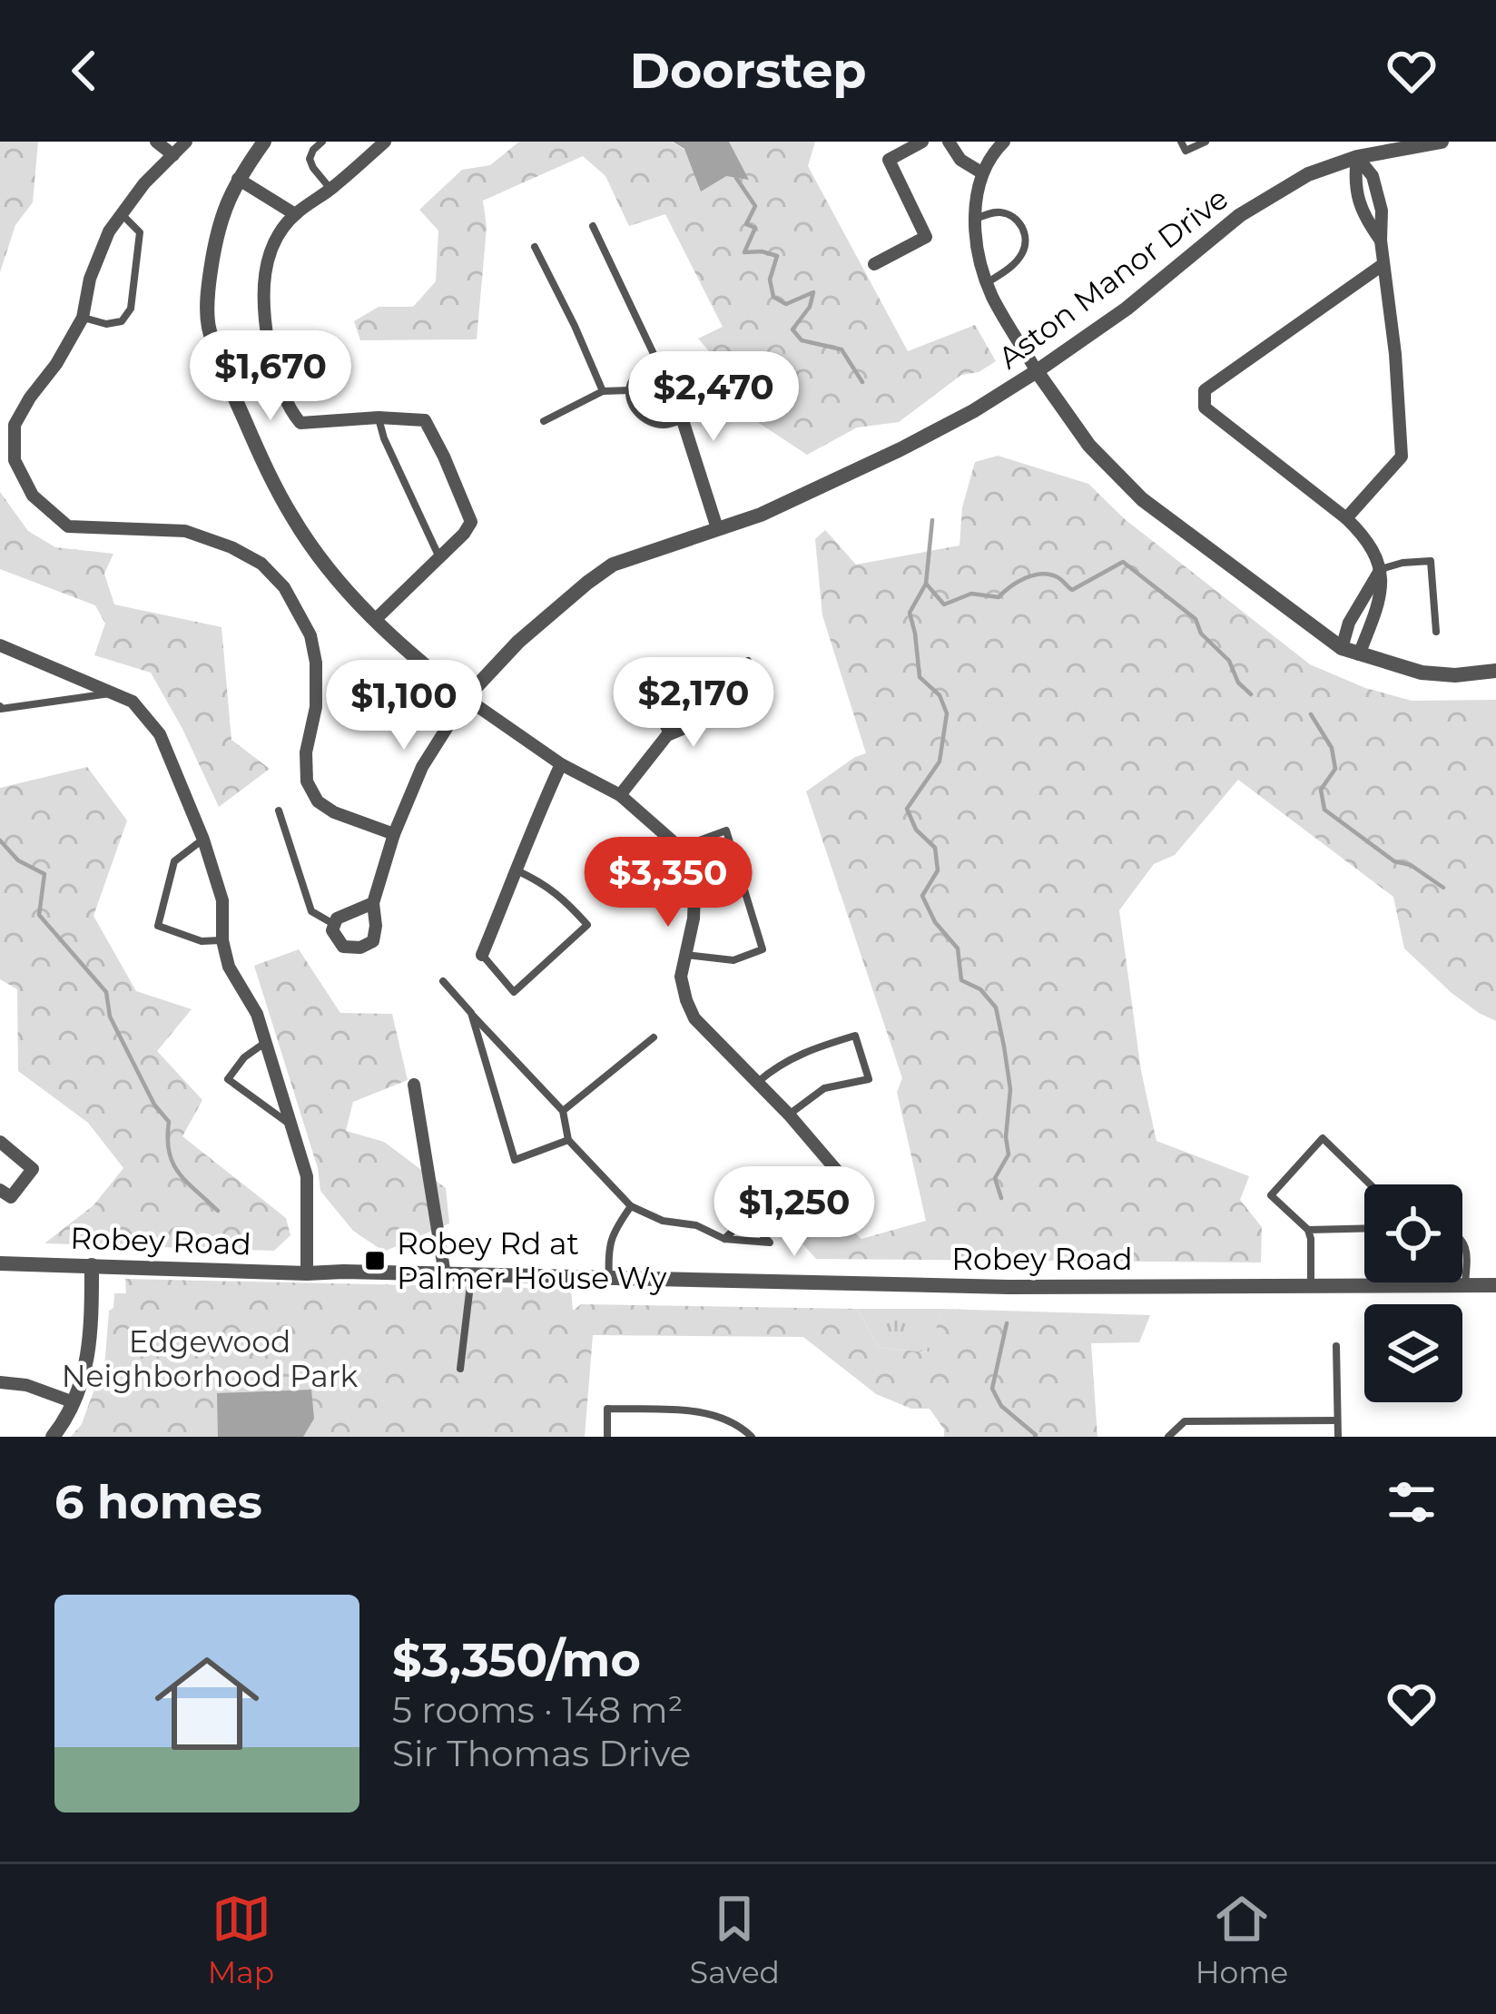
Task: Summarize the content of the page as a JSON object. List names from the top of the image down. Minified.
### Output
{"streets":{"street":["Aston Manor Drive","Robey Road"]},"parks":["Edgewood Neighborhood Park"],"places":{"transit":["Robey Rd at Palmer House Wy"]},"page":{"header":"Doorstep","price":["$1,670","$2,470","$2,170","$1,100","$3,350","$1,250"],"heading":"6 homes","list":[{"name":"$3,350/mo","note":"5 rooms · 148 m² · Sir Thomas Drive"}],"tabs":["Map","Saved","Home"]}}
